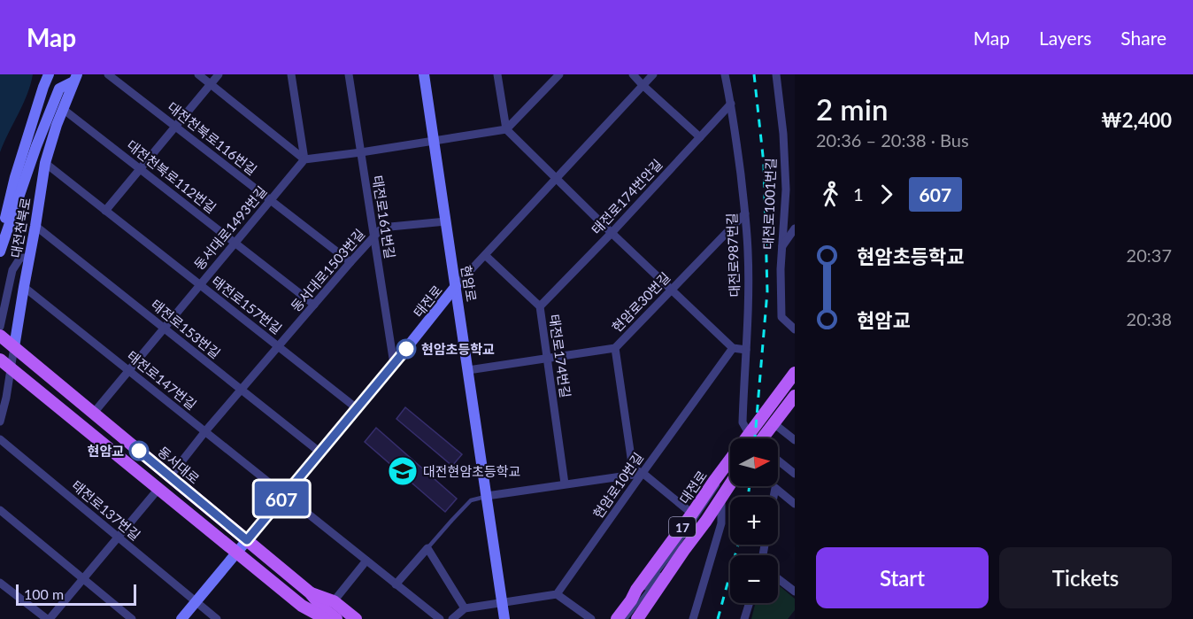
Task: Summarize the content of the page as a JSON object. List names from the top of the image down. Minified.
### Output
{"streets":{"main road":["대전천북로","현암로","태전로","동서대로","대전로","17"],"street":["대전천북로116번길","대전천북로112번길","태전로174번안길","대전로1001번길","태전로161번길","동서대로1493번길","대전로987번길","동서대로1503번길","현암로30번길","태전로157번길","태전로153번길","태전로174번길","태전로147번길","현암로10번길","태전로137번길"]},"crossings":[["대전천북로116번길","동서대로1493번길"],["대전천북로116번길","동서대로1503번길"],["대전천북로112번길","대전천북로"],["대전천북로112번길","동서대로1493번길"],["대전천북로112번길","동서대로1503번길"],["태전로174번안길","대전로987번길"],["태전로174번안길","태전로174번길"],["태전로161번길","동서대로1503번길"],["태전로161번길","태전로"],["대전천북로","태전로157번길"],["대전천북로","태전로153번길"],["대전천북로","태전로147번길"],["대전천북로","동서대로"],["동서대로1493번길","태전로157번길"],["동서대로1493번길","태전로153번길"],["동서대로1493번길","태전로147번길"],["동서대로1493번길","동서대로"],["대전로987번길","현암로30번길"],["동서대로1503번길","현암로"],["동서대로1503번길","태전로157번길"],["동서대로1503번길","태전로153번길"],["동서대로1503번길","태전로147번길"],["동서대로1503번길","동서대로"],["현암로","태전로"],["현암로","현암로30번길"],["태전로","태전로157번길"],["태전로","태전로153번길"],["태전로","태전로174번길"],["태전로","태전로147번길"],["태전로","동서대로"],["태전로","태전로137번길"],["현암로30번길","태전로174번길"]],"places":{"other":["현암초등학교","현암교"],"school or university":["대전현암초등학교"]},"lines":["bus line 607"],"scale_bar":"100 m","north":"right","page":{"header":"Map","nav":["Map","Layers","Share"],"on_map":"607","heading":["2 min","20:36 – 20:38 · Bus","₩2,400"],"legs":["1","607"],"list":[{"name":"현암초등학교","value":"20:37"},{"name":"현암교","value":"20:38"}],"map_buttons":["+","−"],"buttons":["Start","Tickets"],"scale":"100 m"}}
